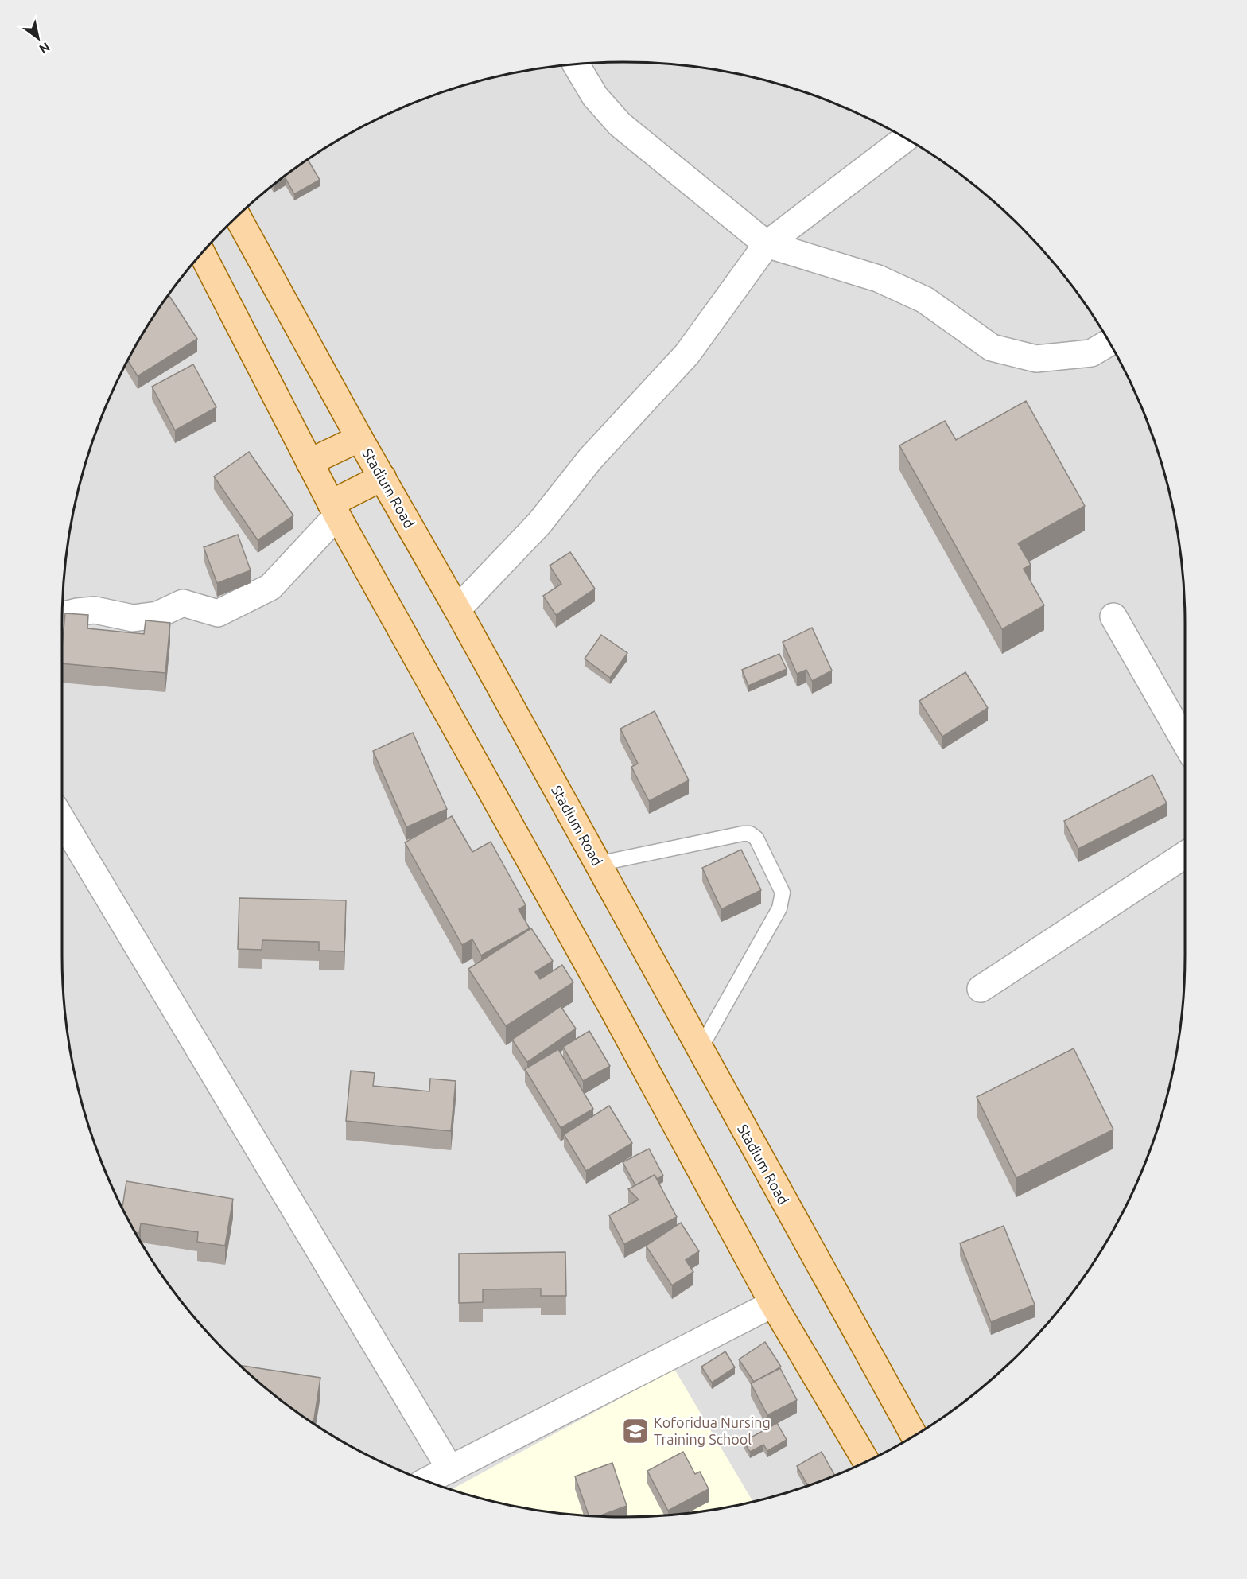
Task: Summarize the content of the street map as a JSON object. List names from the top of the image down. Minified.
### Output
{"streets":{"main road":["Stadium Road"]},"places":{"school or university":["Koforidua Nursing Training School"]},"north":"bottom right"}
